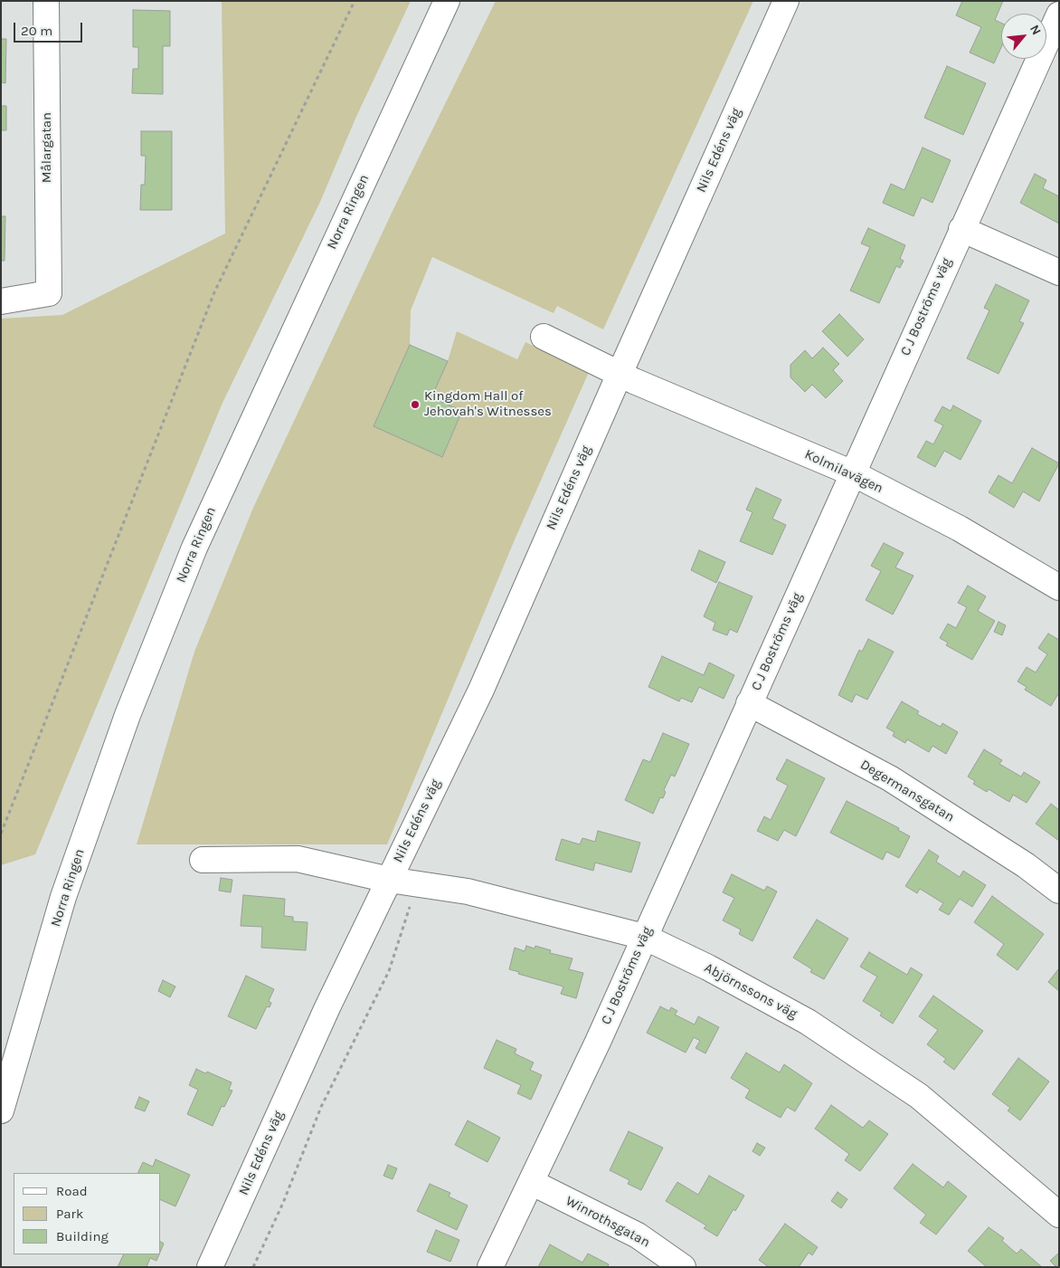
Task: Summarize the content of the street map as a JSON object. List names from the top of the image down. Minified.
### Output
{"streets":{"street":["Målargatan","Nils Edéns väg","Norra Ringen","C J Boströms väg","Kolmilavägen","Degermansgatan","Abjörnssons väg","Winrothsgatan"]},"crossings":[["Nils Edéns väg","Kolmilavägen"],["Nils Edéns väg","Abjörnssons väg"],["C J Boströms väg","Kolmilavägen"],["C J Boströms väg","Degermansgatan"],["C J Boströms väg","Abjörnssons väg"],["C J Boströms väg","Winrothsgatan"]],"places":["Kingdom Hall of Jehovah's Witnesses"],"legend":["Road","Park","Building"],"scale_bar":"20 m","north":"top right"}
